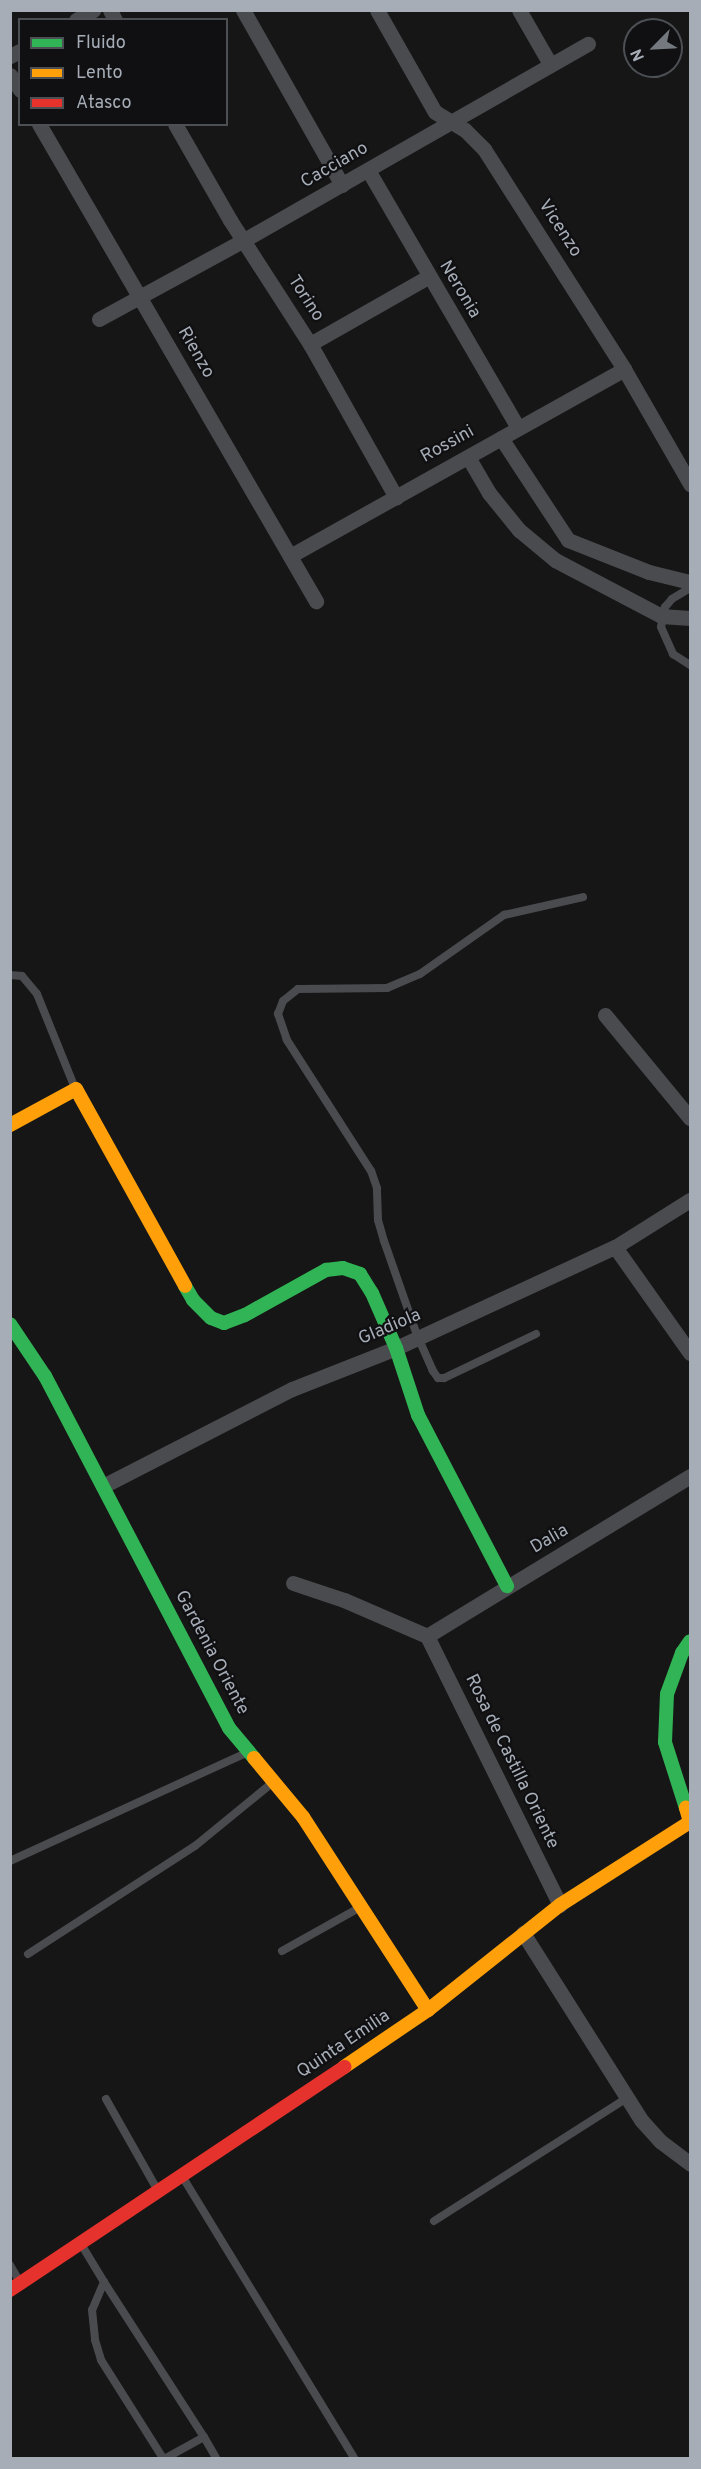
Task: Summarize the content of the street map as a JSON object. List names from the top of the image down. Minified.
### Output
{"streets":{"street":["Cacciano","Vicenzo","Neronia","Torino","Rienzo","Rossini","Gladiola","Dalia","Gardenia Oriente","Rosa de Castilla Oriente","Quinta Emilia"]},"crossings":[["Cacciano","Vicenzo"],["Cacciano","Neronia"],["Cacciano","Torino"],["Cacciano","Rienzo"],["Vicenzo","Rossini"],["Neronia","Rossini"],["Torino","Rossini"],["Rienzo","Rossini"],["Gladiola","Gardenia Oriente"],["Dalia","Rosa de Castilla Oriente"],["Gardenia Oriente","Quinta Emilia"],["Rosa de Castilla Oriente","Quinta Emilia"]],"legend":["Fluido","Lento","Atasco"],"north":"bottom left"}
